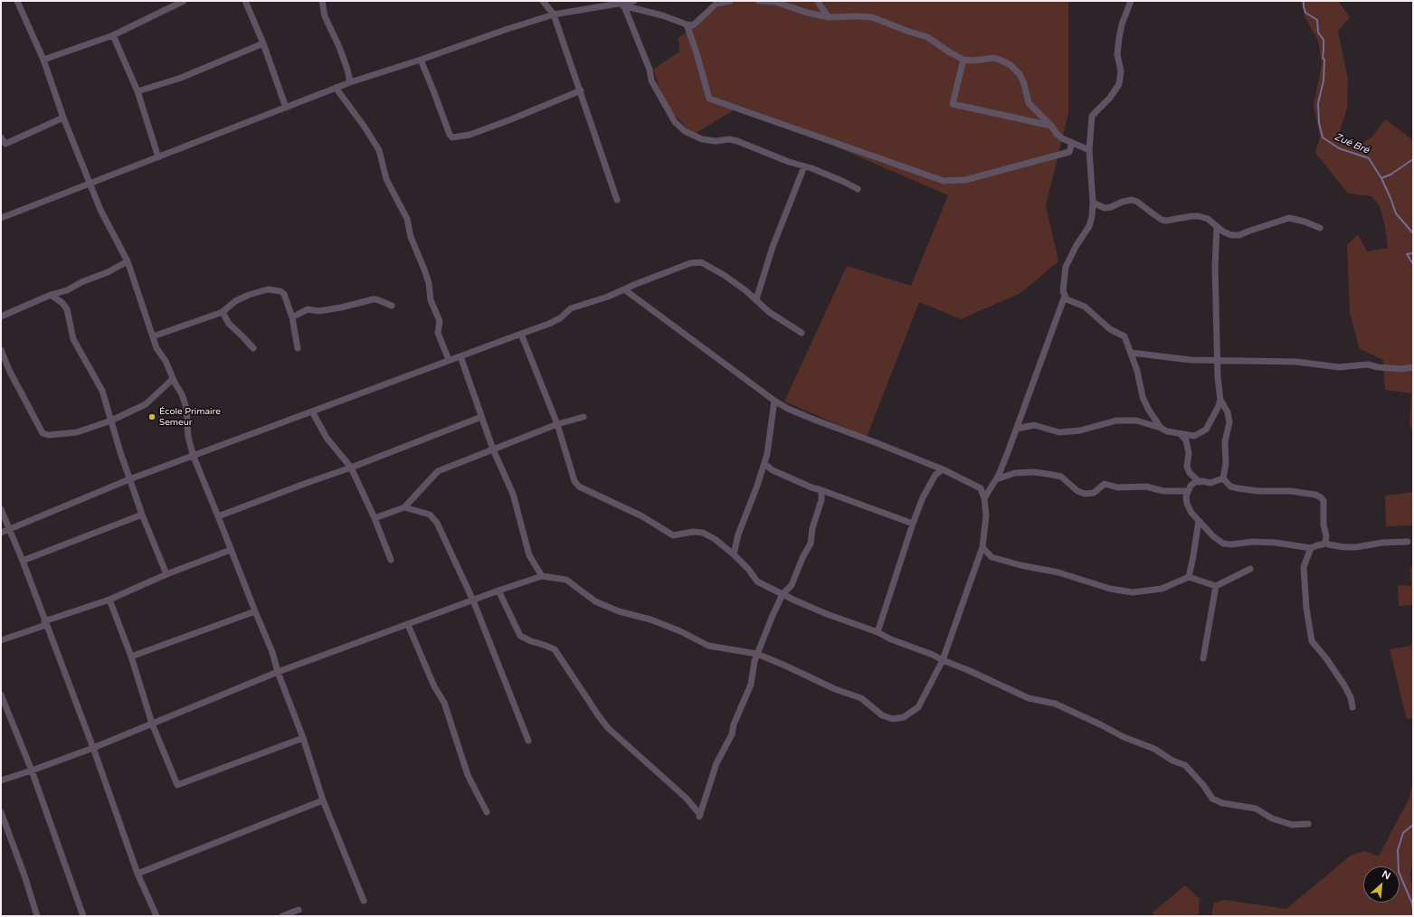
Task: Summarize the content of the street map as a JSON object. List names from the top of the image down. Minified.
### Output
{"water":["Zué Bré"],"places":["École Primaire Semeur"],"north":"top right"}
